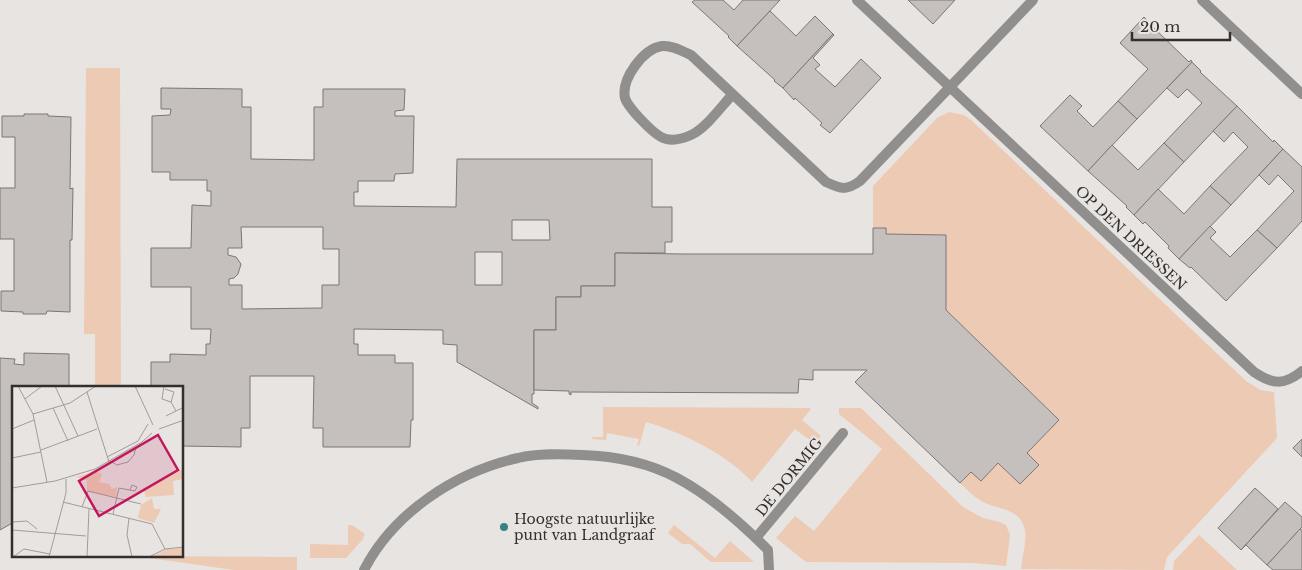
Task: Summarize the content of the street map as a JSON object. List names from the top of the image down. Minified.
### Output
{"streets":{"street":["OP DEN DRIESSEN","DE DORMIG"]},"places":["Hoogste natuurlijke punt van Landgraaf"],"scale_bar":"20 m"}
